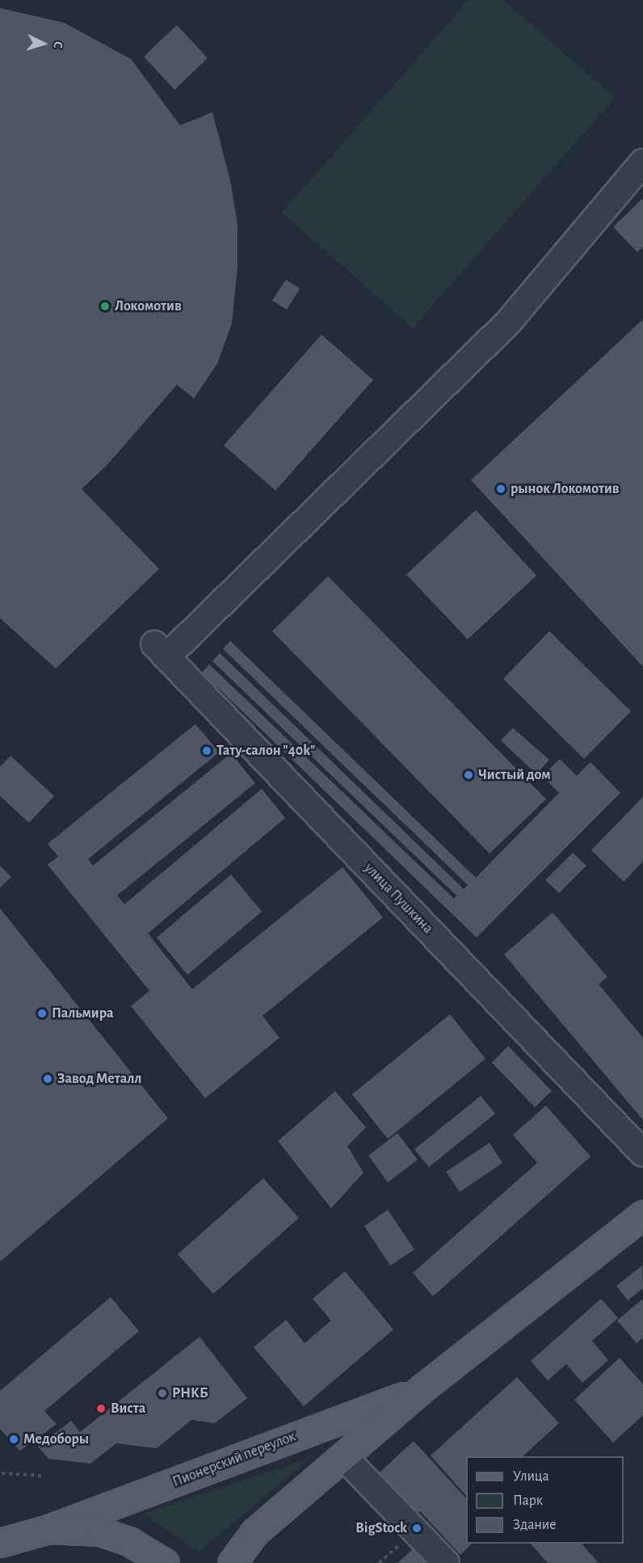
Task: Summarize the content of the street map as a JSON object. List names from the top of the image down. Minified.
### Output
{"streets":{"main road":["Пионерский переулок"],"street":["улица Пушкина"]},"places":["Локомотив","рынок Локомотив","Тату-салон \"40k\"","Чистый дом","Пальмира","Завод Металл","РНКБ","Виста","Медоборы","BigStock"],"legend":["Улица","Парк","Здание"],"north":"right"}
